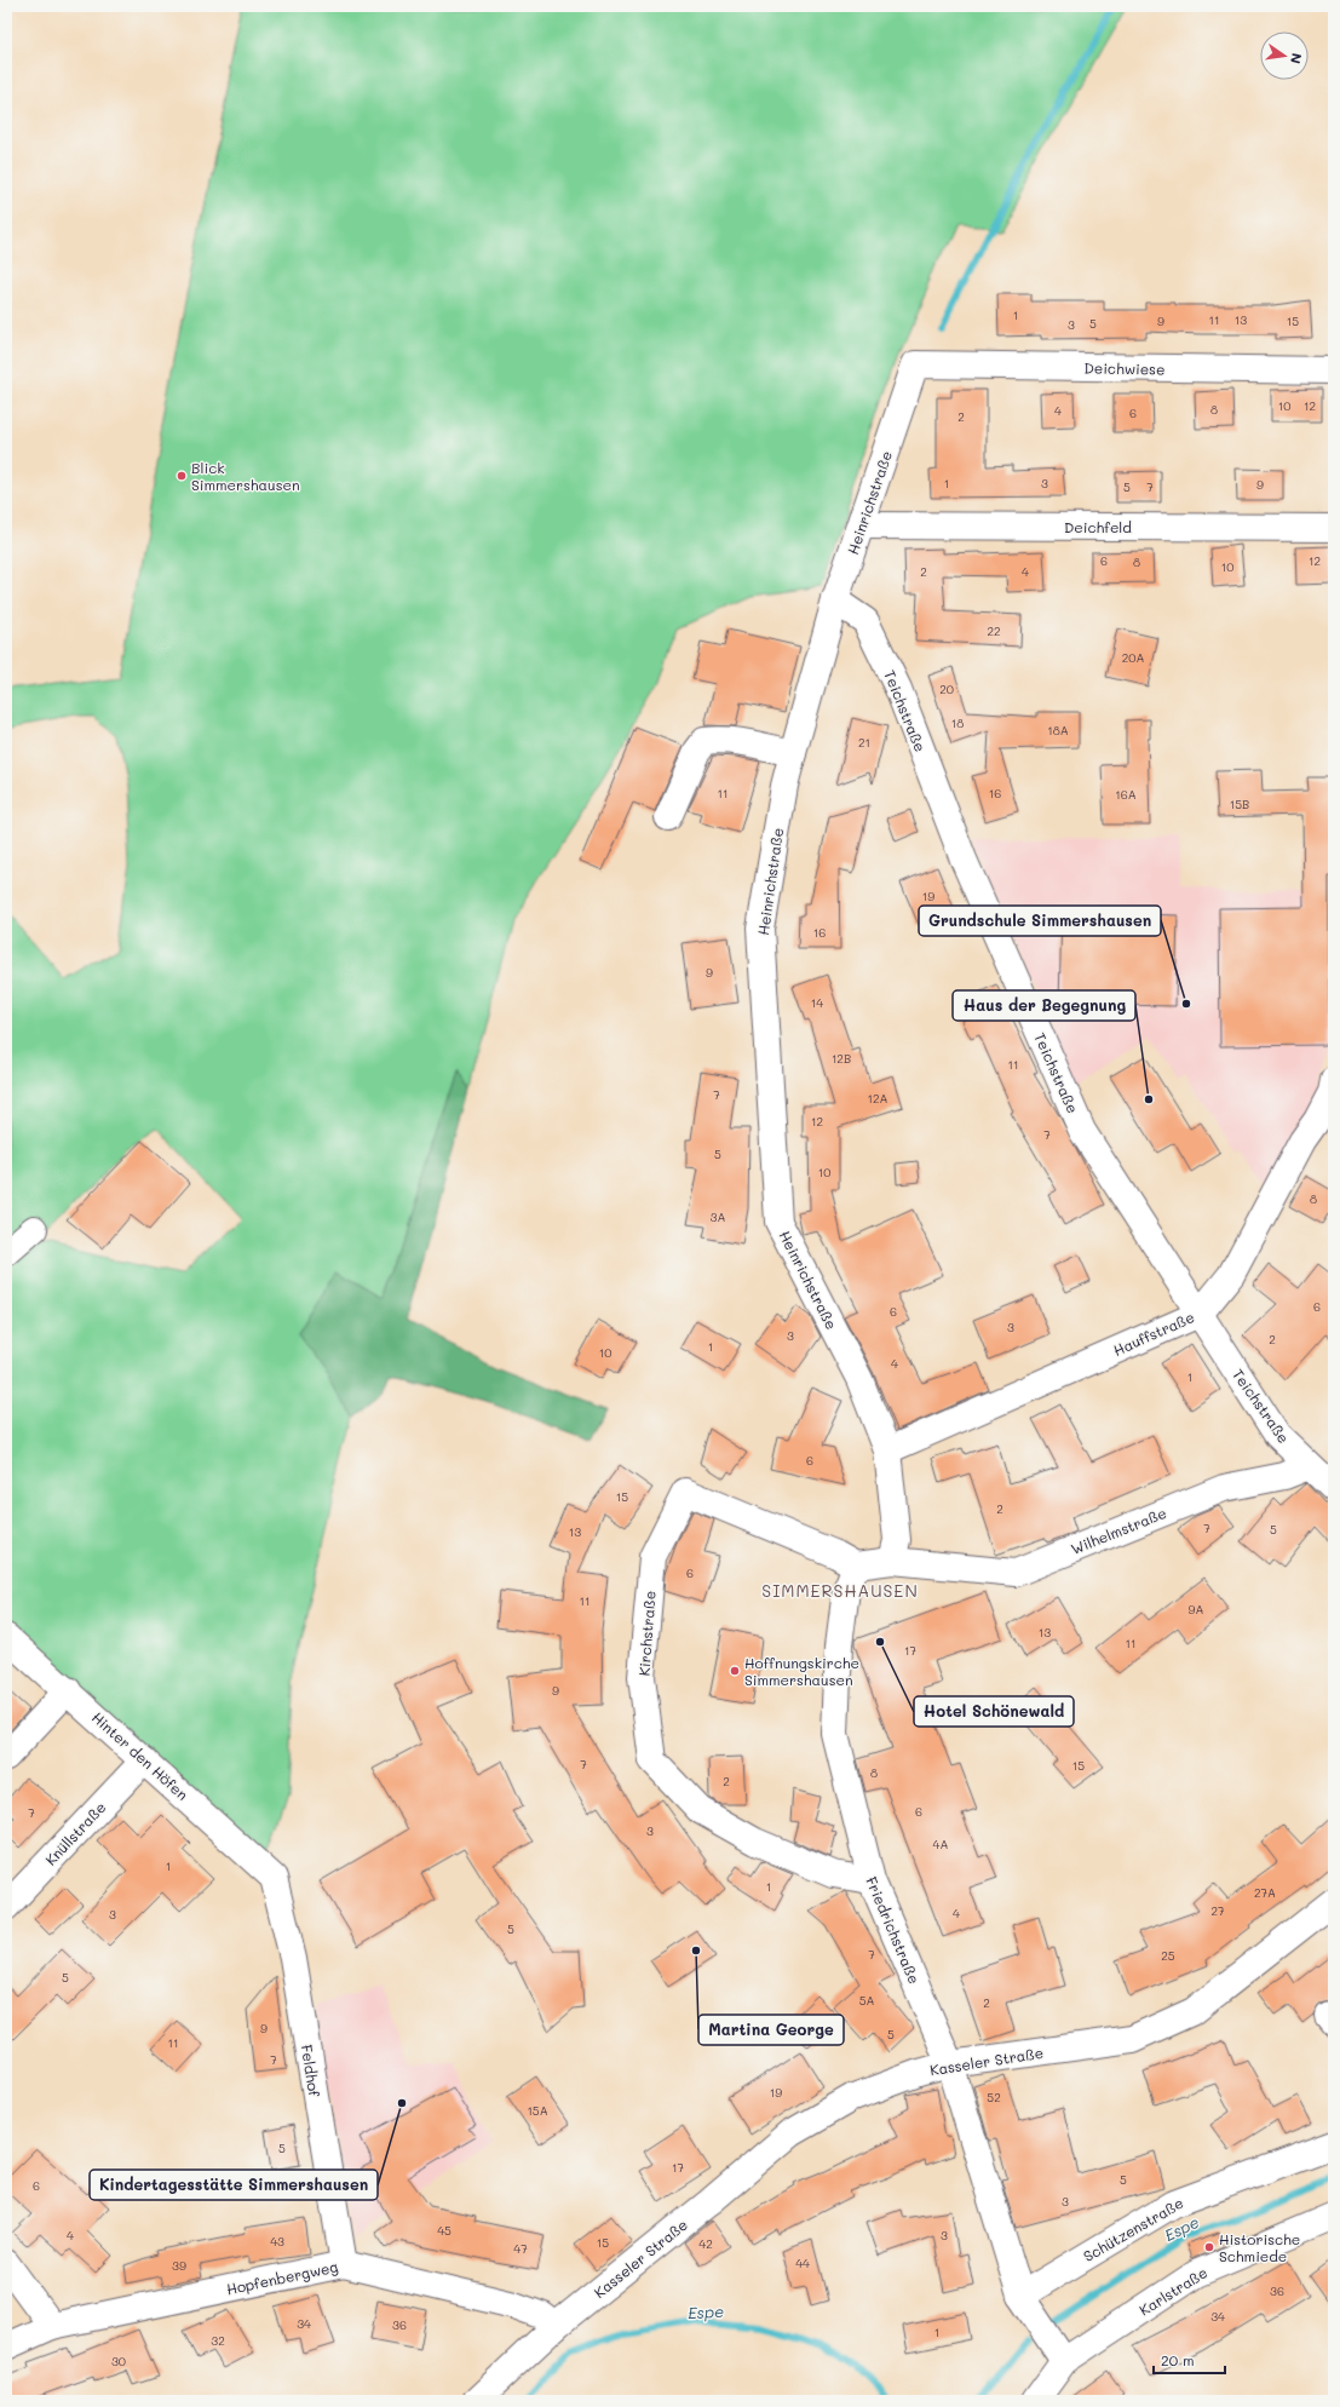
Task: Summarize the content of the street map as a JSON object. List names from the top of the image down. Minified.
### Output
{"streets":{"street":["Deichwiese","Heinrichstraße","Deichfeld","Teichstraße","Hauffstraße","Wilhelmstraße","Kirchstraße","Hinter den Höfen","Knüllstraße","Friedrichstraße","Kasseler Straße","Feldhof","Schützenstraße","Hopfenbergweg","Karlstraße"]},"crossings":[["Deichwiese","Heinrichstraße"],["Heinrichstraße","Deichfeld"],["Heinrichstraße","Teichstraße"],["Heinrichstraße","Hauffstraße"],["Teichstraße","Hauffstraße"],["Teichstraße","Wilhelmstraße"],["Kirchstraße","Friedrichstraße"],["Hinter den Höfen","Knüllstraße"],["Hinter den Höfen","Feldhof"],["Friedrichstraße","Kasseler Straße"],["Friedrichstraße","Schützenstraße"],["Friedrichstraße","Karlstraße"],["Kasseler Straße","Hopfenbergweg"],["Feldhof","Hopfenbergweg"]],"districts":["SIMMERSHAUSEN"],"water":["Espe"],"places":["Blick Simmershausen","Grundschule Simmershausen","Haus der Begegnung","Hotel Schönewald","Hoffnungskirche Simmershausen","Martina George","Kindertagesstätte Simmershausen","Historische Schmiede"],"house_numbers":["1","11","13","9","15","5","3","10","12","8","4","6","2","1","3","9","5","7","6","12","8","10","2","4","22","20A","20","18","18A","21","11","16","16A","15B","19","16","9","14","12B","11","7","12A","12","7","5","10","8","3A","6","6","3","3","2","1","10","4","1","6","15","2","7","5","13","6","11","9A","13","11","17","9","7","15","8","2","6","7","3","4A","1","1","27A","27","4","3","5","7","25","5","5A","2","9","5","11","7","19","52","15A","5","17","5","6","3","45","4","3","43","15","42","47","44","39","36","34","34","36","1","32","30"],"scale_bar":"20 m","north":"right"}
